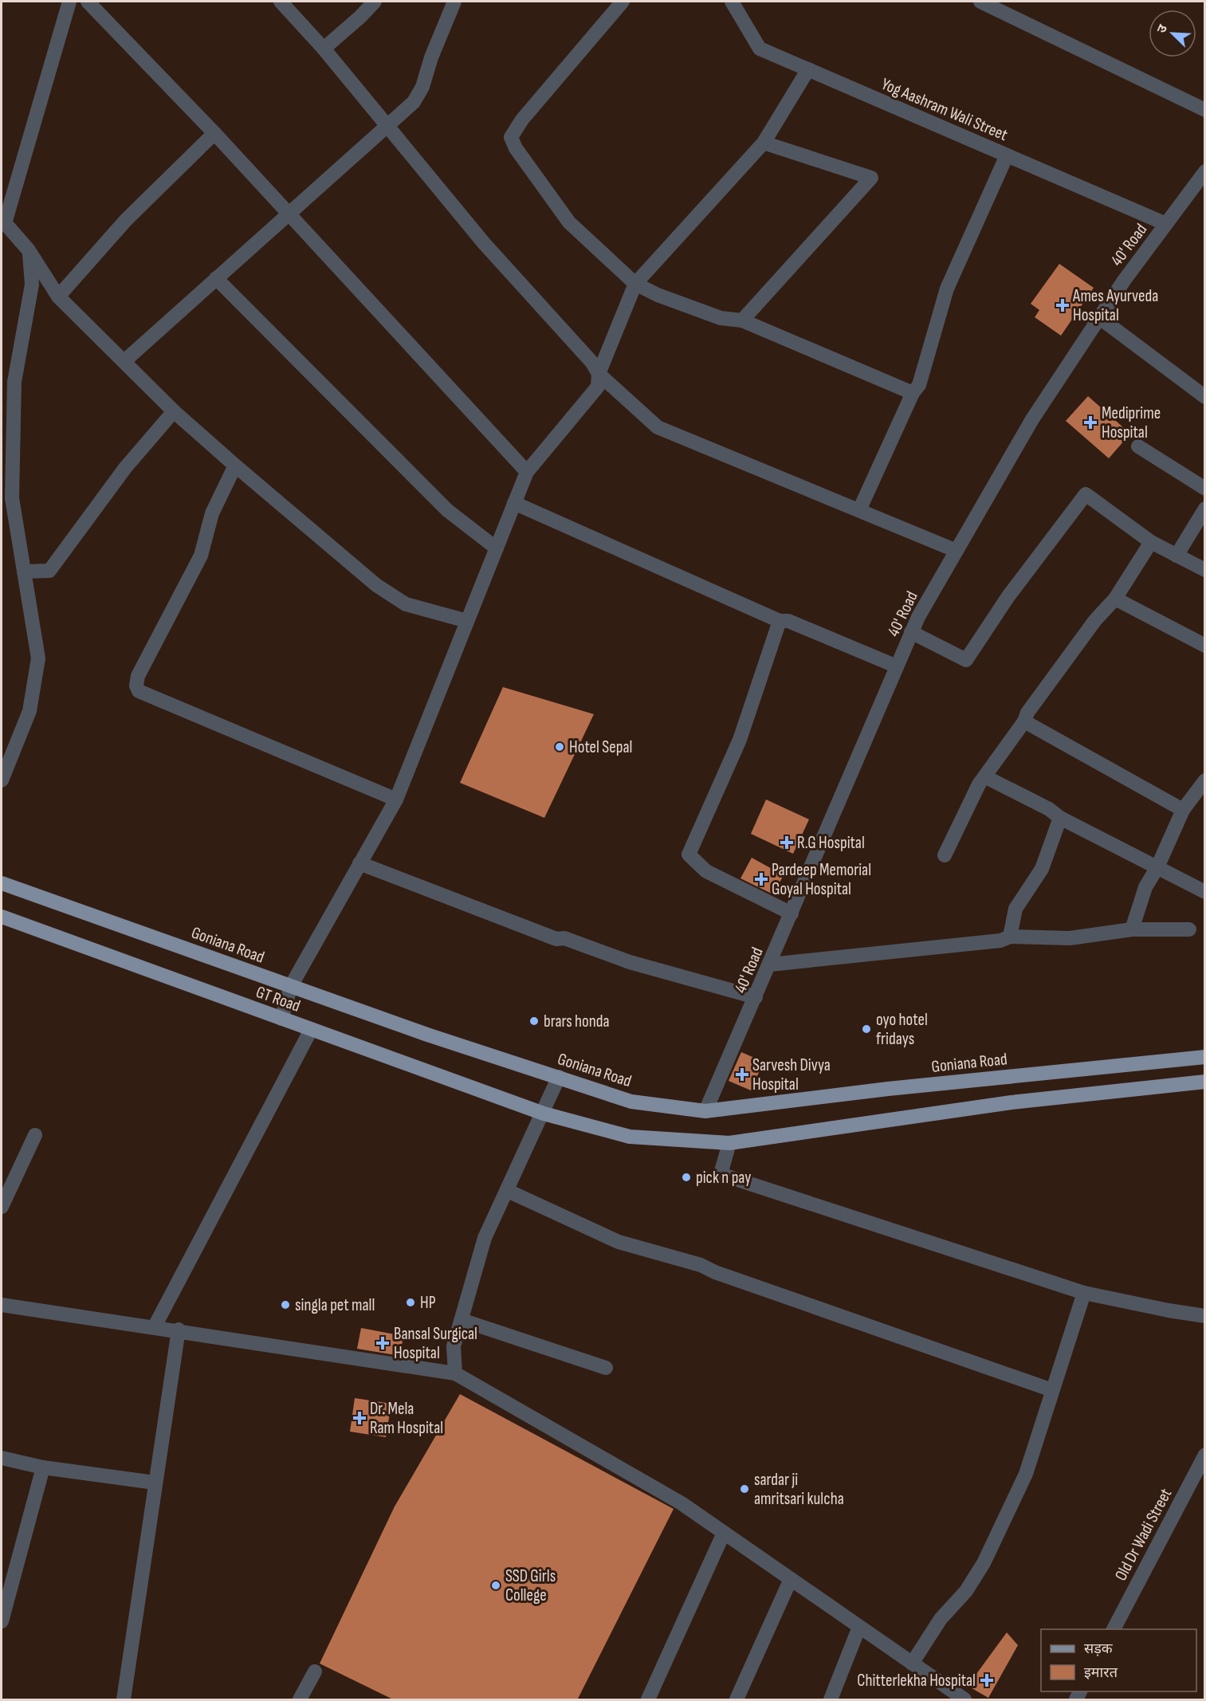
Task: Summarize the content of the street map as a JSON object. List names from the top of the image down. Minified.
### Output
{"streets":{"main road":["Goniana Road","GT Road"],"street":["Yog Aashram Wali Street","40' Road","Old Dr Wadi Street"]},"crossings":[["Yog Aashram Wali Street","40' Road"],["40' Road","Goniana Road"]],"places":{"health":["Ames Ayurveda Hospital","Mediprime Hospital","R.G Hospital","Pardeep Memorial Goyal Hospital","Sarvesh Divya Hospital","Bansal Surgical Hospital","Dr. Mela Ram Hospital","Chitterlekha Hospital"],"other":["Hotel Sepal","brars honda","oyo hotel fridays","pick n pay","HP","singla pet mall","sardar ji amritsari kulcha","SSD Girls College"]},"legend":["सड़क","इमारत"],"north":"top left"}
